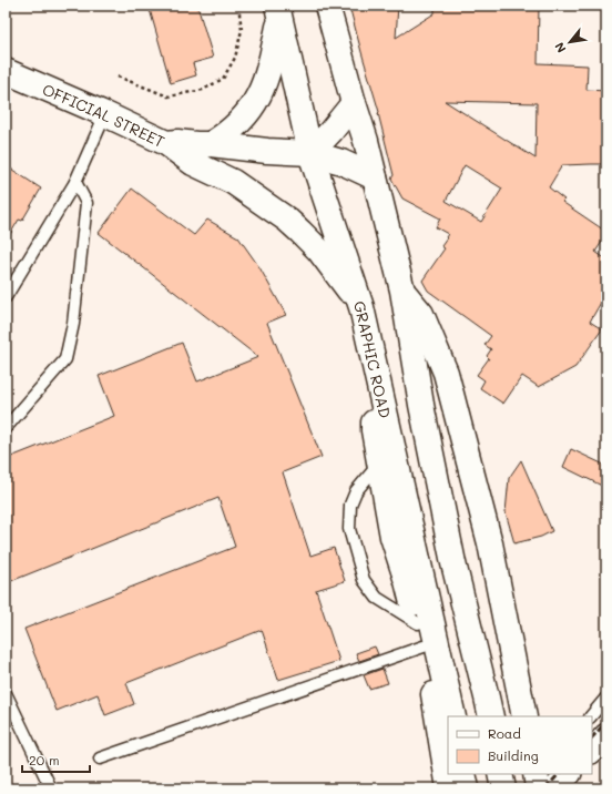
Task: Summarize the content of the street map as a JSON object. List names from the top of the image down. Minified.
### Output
{"streets":{"main road":["OFFICIAL STREET","GRAPHIC ROAD"]},"crossings":[["OFFICIAL STREET","GRAPHIC ROAD"]],"legend":["Road","Building"],"scale_bar":"20 m","north":"bottom left"}
